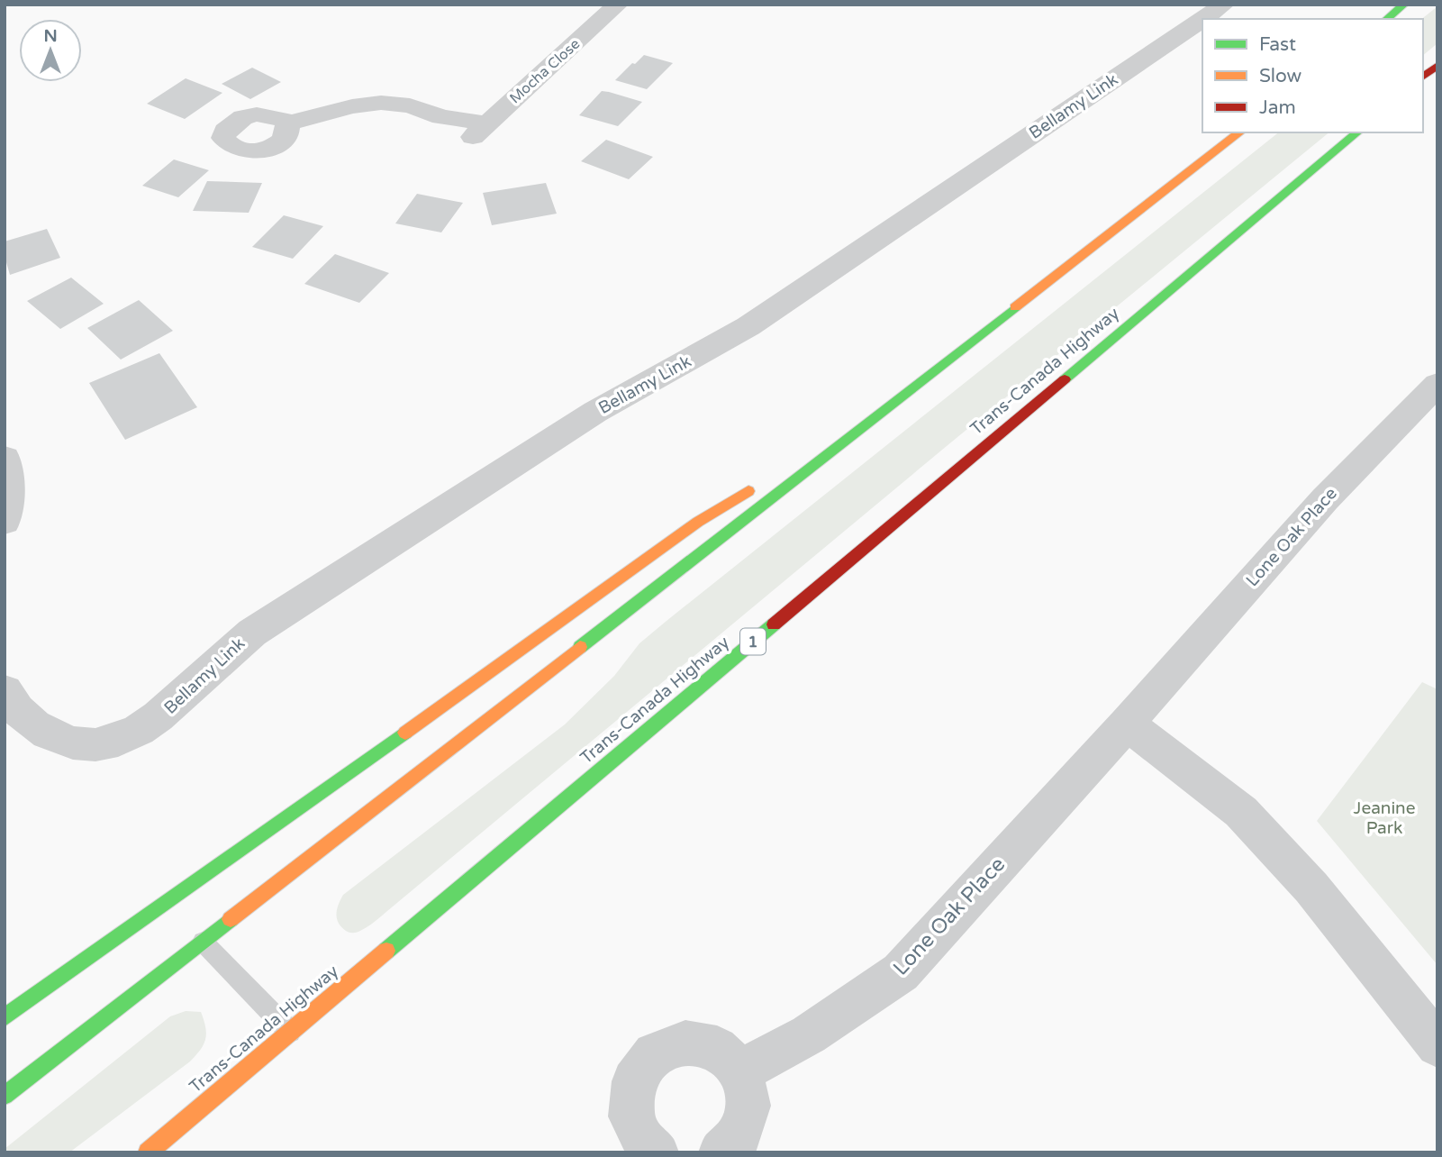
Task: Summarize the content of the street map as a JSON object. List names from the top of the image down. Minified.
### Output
{"streets":{"highway":["Trans-Canada Highway","1"],"street":["Mocha Close","Bellamy Link","Lone Oak Place"]},"parks":["Jeanine Park"],"legend":["Fast","Slow","Jam"],"north":"top"}
